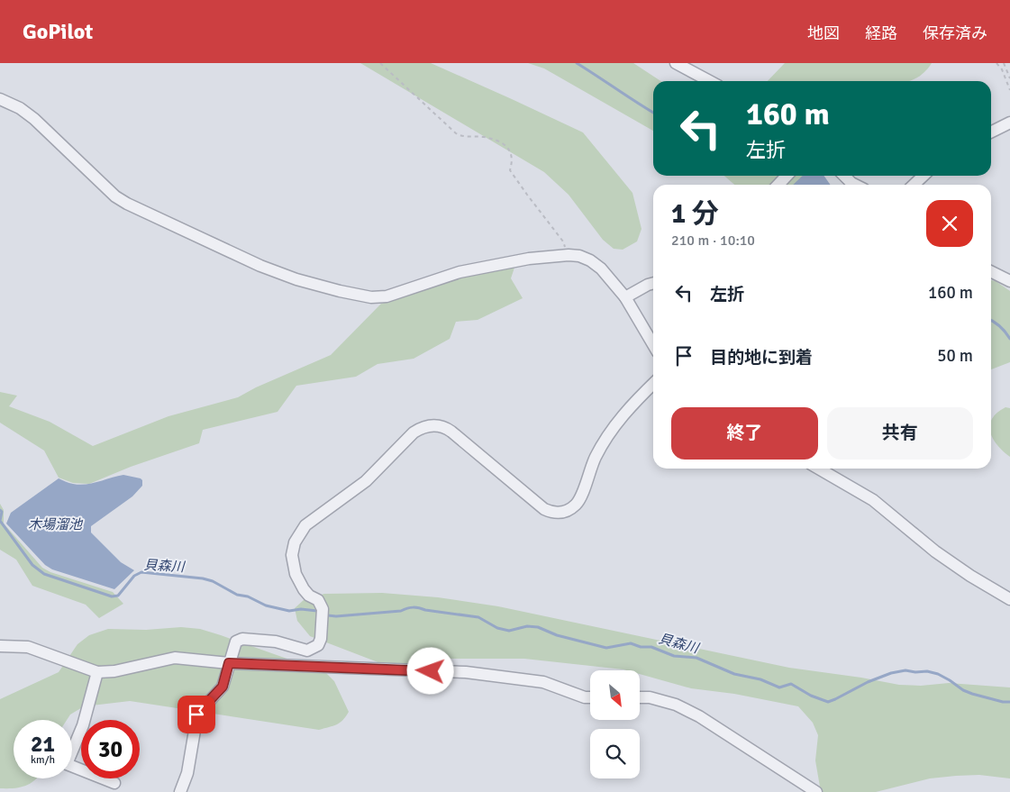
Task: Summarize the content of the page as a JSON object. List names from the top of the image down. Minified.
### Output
{"water":["木場溜池","貝森川"],"north":"bottom right","page":{"header":"GoPilot","nav":["地図","経路","保存済み"],"turn":["160 m","左折"],"heading":["1 分","210 m · 10:10"],"list":[{"name":"左折","value":"160 m"},{"name":"目的地に到着","value":"50 m"}],"buttons":["終了","共有"],"speed":"21 km/h","limit":"30"}}
